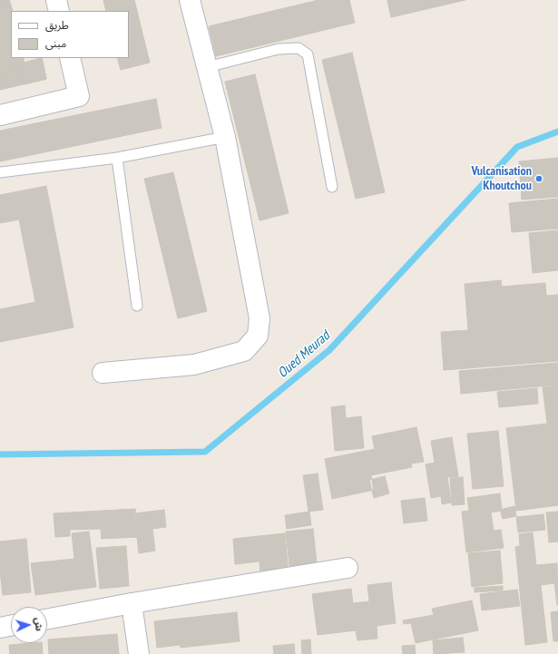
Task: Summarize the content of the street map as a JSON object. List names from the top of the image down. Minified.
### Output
{"water":["Oued Meurad"],"places":["Vulcanisation Khoutchou"],"legend":["طريق","مبنى"],"north":"right"}
